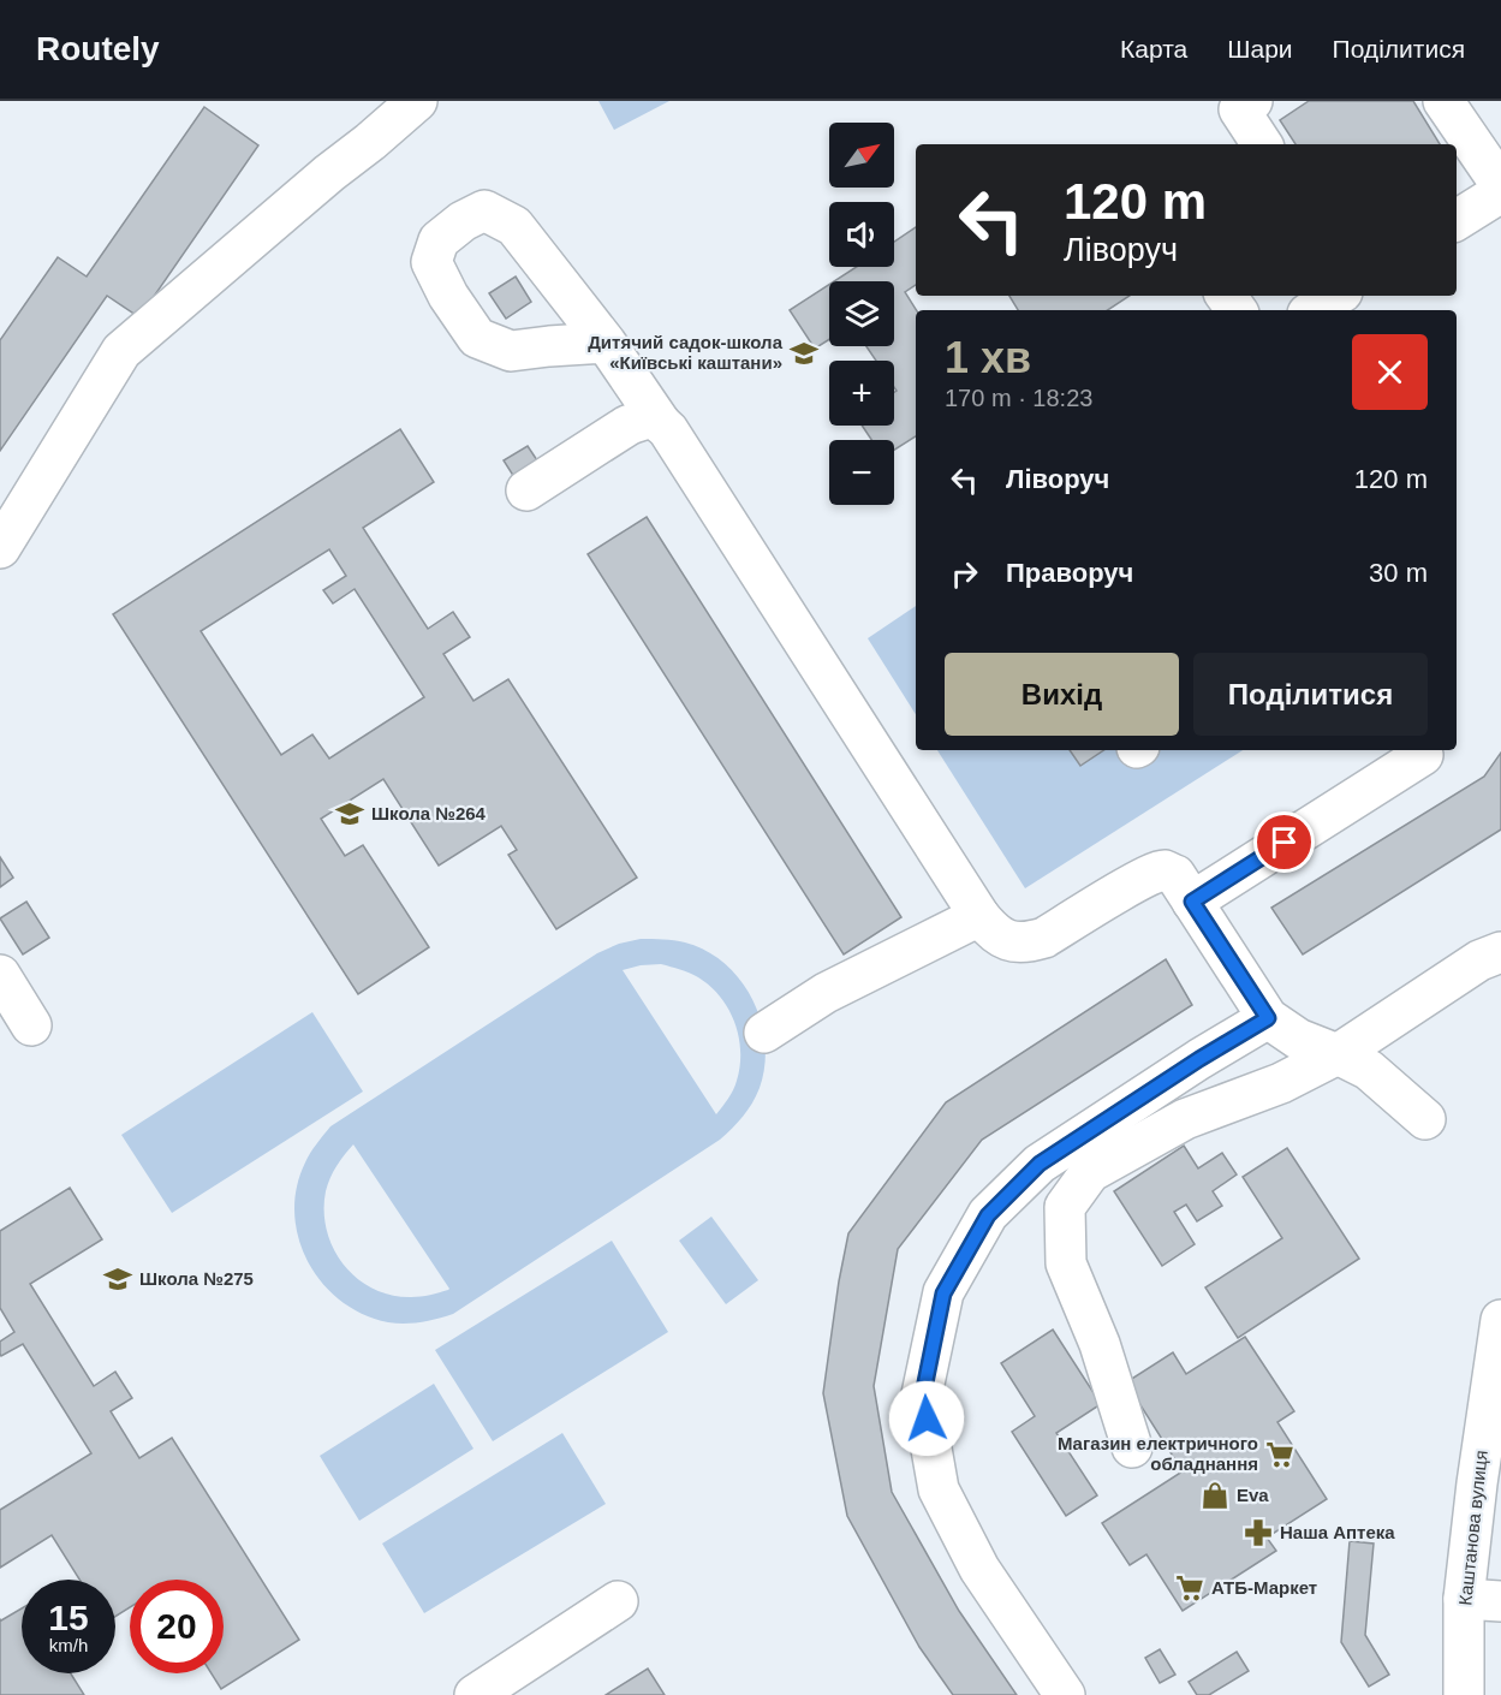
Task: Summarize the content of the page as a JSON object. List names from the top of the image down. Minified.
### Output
{"streets":{"street":["Каштанова вулиця"]},"places":{"school or university":["Дитячий садок-школа «Київські каштани»","Школа №264","Школа №275"],"supermarket":["Магазин електричного обладнання","АТБ-Маркет"],"shop":["Eva"],"pharmacy":["Наша Аптека"]},"north":"top right","page":{"header":"Routely","nav":["Карта","Шари","Поділитися"],"map_buttons":["+","−"],"turn":["120 m","Ліворуч"],"heading":["1 хв","170 m · 18:23"],"list":[{"name":"Ліворуч","value":"120 m"},{"name":"Праворуч","value":"30 m"}],"buttons":["Вихід","Поділитися"],"speed":"15 km/h","limit":"20"}}
